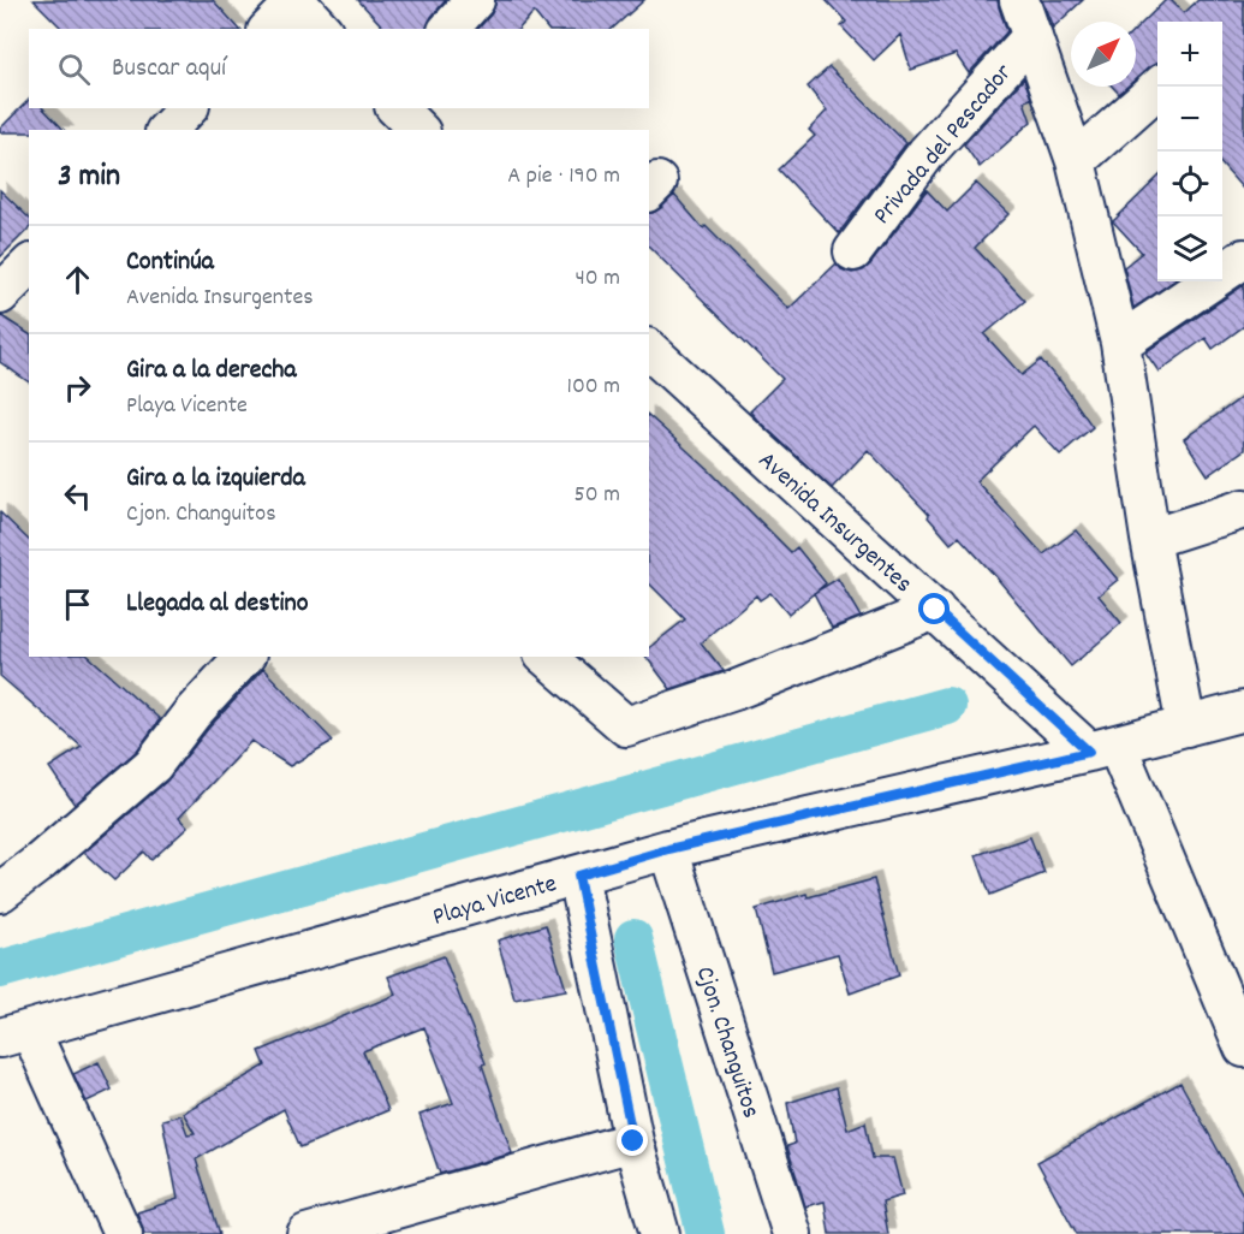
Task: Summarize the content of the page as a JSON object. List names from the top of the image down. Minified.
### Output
{"streets":{"street":["Privada del Pescador","Avenida Insurgentes","Playa Vicente","Cjon. Changuitos"]},"crossings":[["Avenida Insurgentes","Playa Vicente"],["Playa Vicente","Cjon. Changuitos"]],"north":"top right","page":{"map_buttons":["+","−"],"search":"Buscar aquí","heading":["3 min","A pie · 190 m"],"list":[["Continúa","Avenida Insurgentes","40 m"],["Gira a la derecha","Playa Vicente","100 m"],["Gira a la izquierda","Cjon. Changuitos","50 m"],"Llegada al destino"]}}
